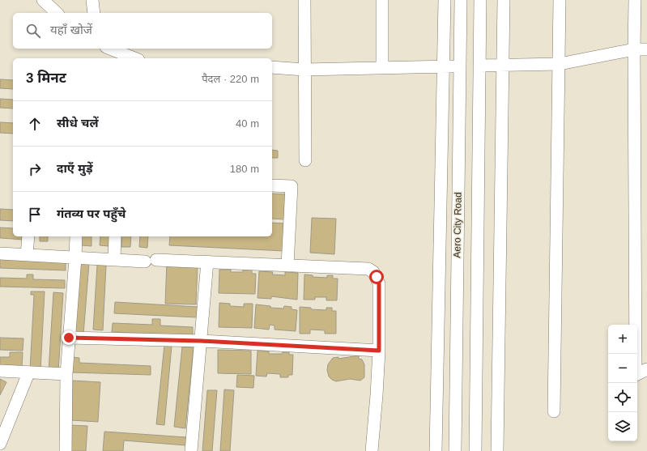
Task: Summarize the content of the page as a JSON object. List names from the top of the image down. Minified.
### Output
{"streets":{"street":["Aero City Road"]},"page":{"search":"यहाँ खोजें","heading":["3 मिनट","पैदल · 220 m"],"list":[["सीधे चलें","40 m"],["दाएँ मुड़ें","180 m"],"गंतव्य पर पहुँचे"],"map_buttons":["+","−"]}}
